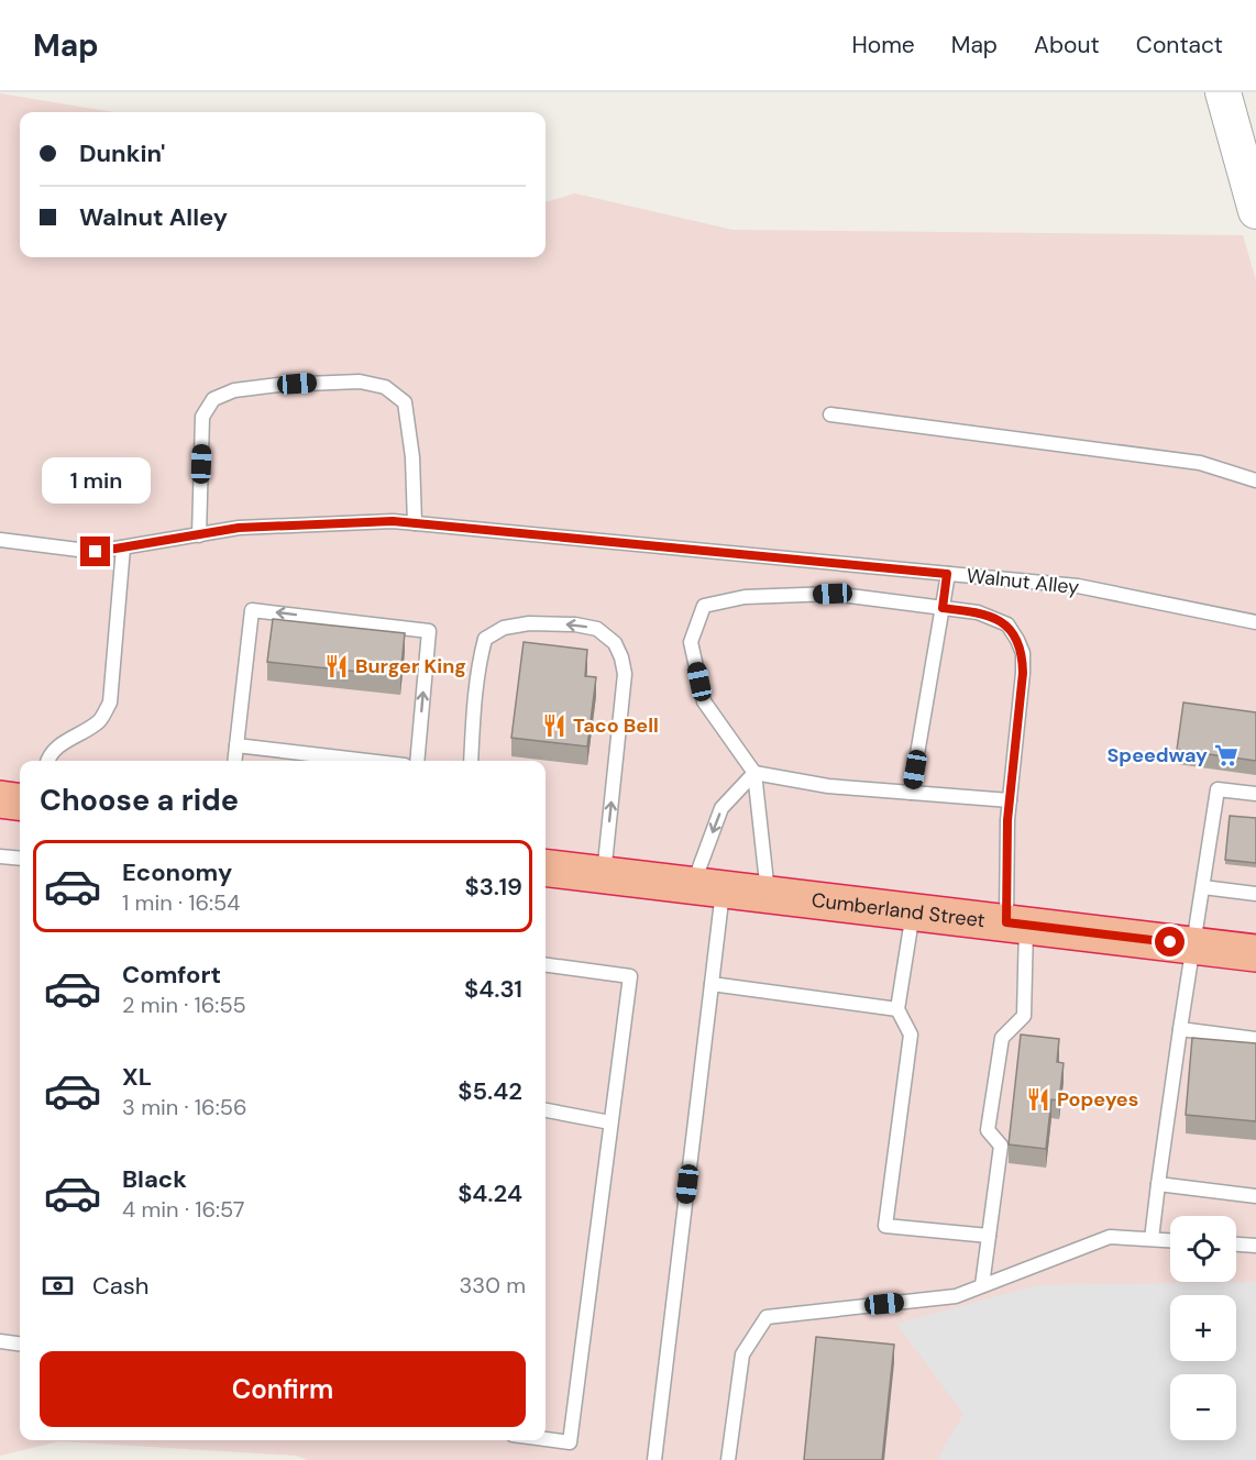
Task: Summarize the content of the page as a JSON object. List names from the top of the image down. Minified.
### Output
{"streets":{"highway":["Cumberland Street"],"lane":["Walnut Alley"]},"places":{"restaurant":["Burger King","Taco Bell","Popeyes"],"supermarket":["Speedway"]},"page":{"header":"Map","nav":["Home","Map","About","Contact"],"banner":["Dunkin'","Walnut Alley"],"bubble":"1 min","heading":"Choose a ride","list":[{"name":"Economy","note":"1 min · 16:54","value":"$3.19"},{"name":"Comfort","note":"2 min · 16:55","value":"$4.31"},{"name":"XL","note":"3 min · 16:56","value":"$5.42"},{"name":"Black","note":"4 min · 16:57","value":"$4.24"}],"map_buttons":["+","−"],"pay":["Cash","330 m"],"buttons":"Confirm"}}
